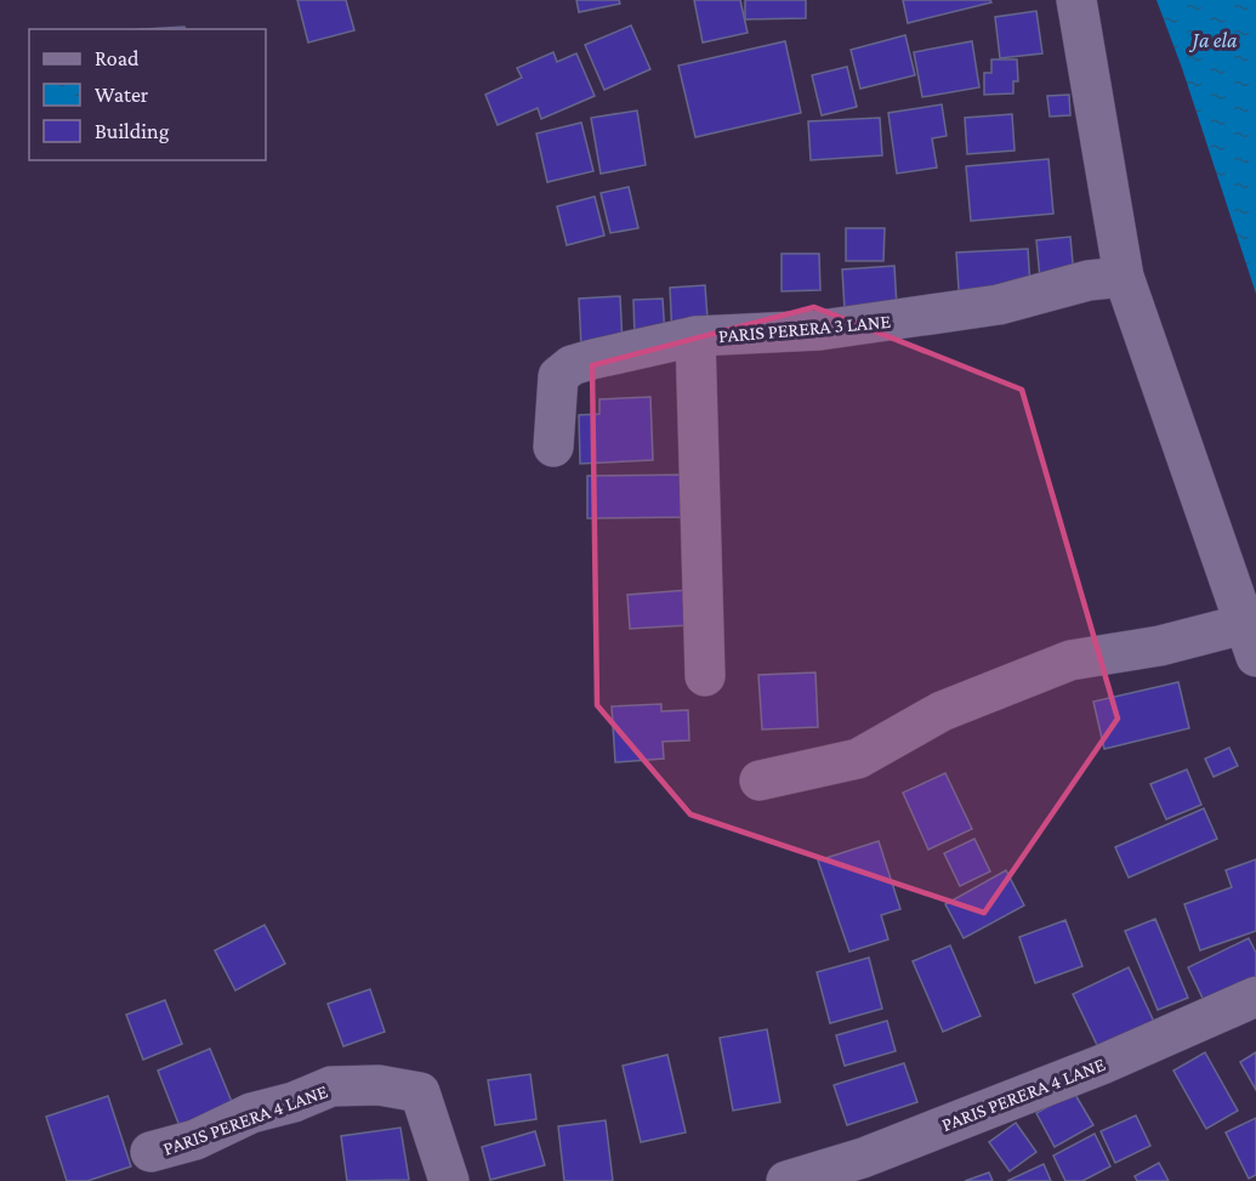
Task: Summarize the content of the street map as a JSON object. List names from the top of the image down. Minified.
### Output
{"streets":{"street":["PARIS PERERA 3 LANE","PARIS PERERA 4 LANE"]},"water":["Ja ela"],"legend":["Road","Water","Building"]}
